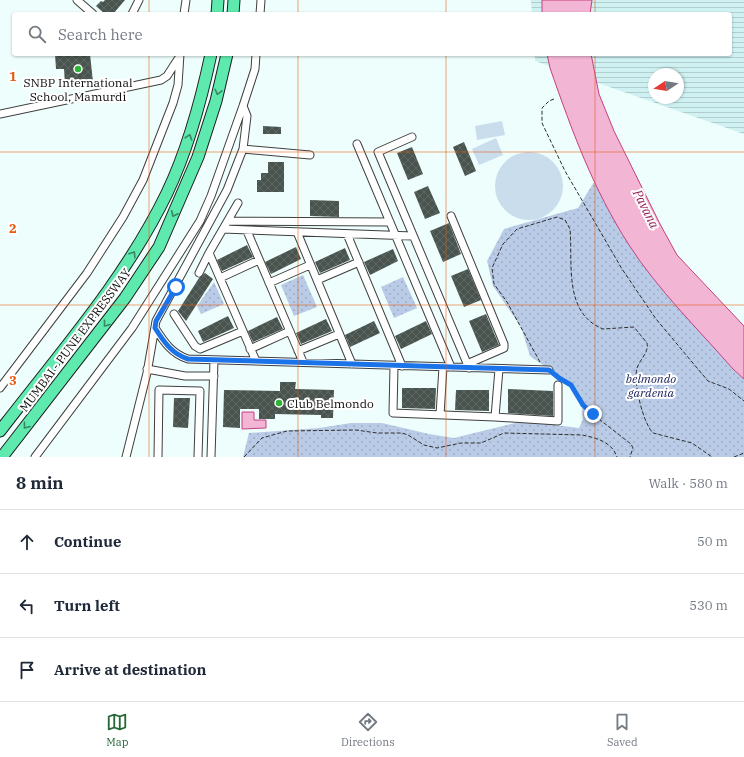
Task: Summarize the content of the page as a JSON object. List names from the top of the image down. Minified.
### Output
{"streets":{"highway":["MUMBAI - PUNE EXPRESSWAY"]},"water":["Pavana"],"parks":["belmondo gardenia"],"places":["SNBP International School, Mamurdi","Club Belmondo"],"north":"left","page":{"search":"Search here","heading":["8 min","Walk · 580 m"],"list":[["Continue","50 m"],["Turn left","530 m"],"Arrive at destination"],"nav":["Map","Directions","Saved"]},"grid":{"rows":["1","2","3"]}}
